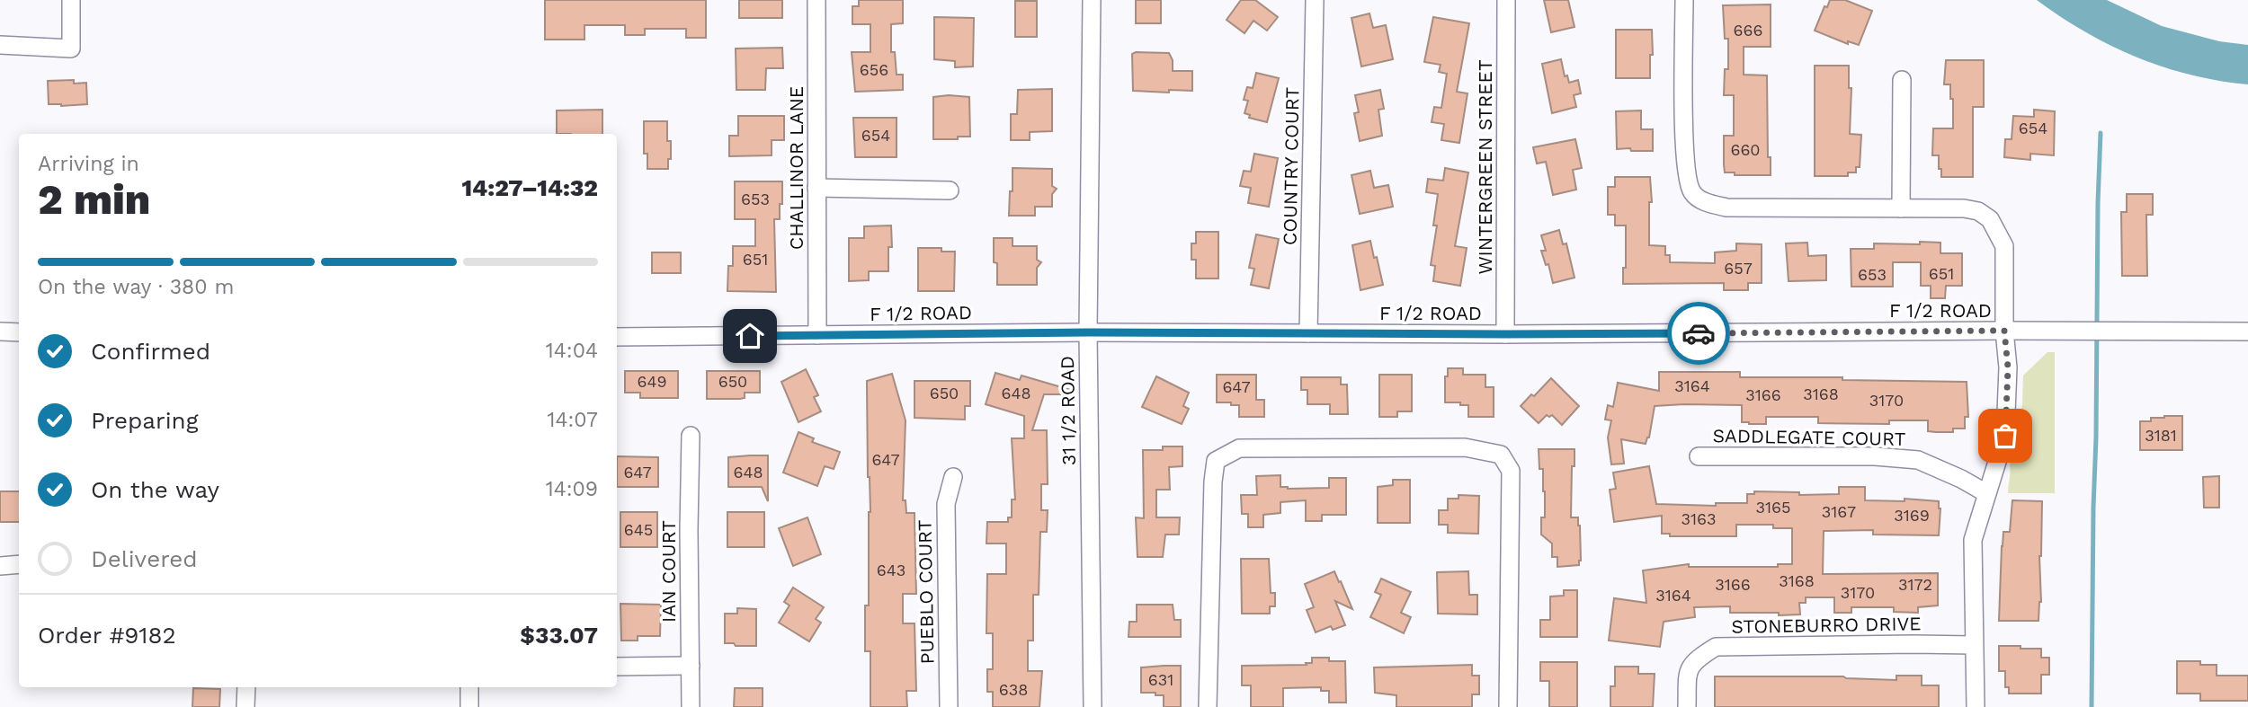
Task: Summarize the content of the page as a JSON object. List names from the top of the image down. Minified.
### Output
{"streets":{"street":["COUNTRY COURT","WINTERGREEN STREET","CHALLINOR LANE","F 1/2 ROAD","31 1/2 ROAD","SADDLEGATE COURT","IAN COURT","PUEBLO COURT","STONEBURRO DRIVE"]},"crossings":[["COUNTRY COURT","F 1/2 ROAD"],["WINTERGREEN STREET","F 1/2 ROAD"],["CHALLINOR LANE","F 1/2 ROAD"],["F 1/2 ROAD","31 1/2 ROAD"]],"house_numbers":["666","656","654","654","660","653","651","657","651","653","649","650","3164","647","650","648","3168","3166","3170","3181","647","647","648","3165","3167","3169","3163","645","643","3168","3166","3172","3170","3164","631","638"],"page":{"heading":["2 min","Arriving in","14:27–14:32"],"panel":["Order #9182","$33.07"],"bar":"On the way · 380 m","list":[["Confirmed","14:04"],["Preparing","14:07"],["On the way","14:09"],"Delivered"]}}
